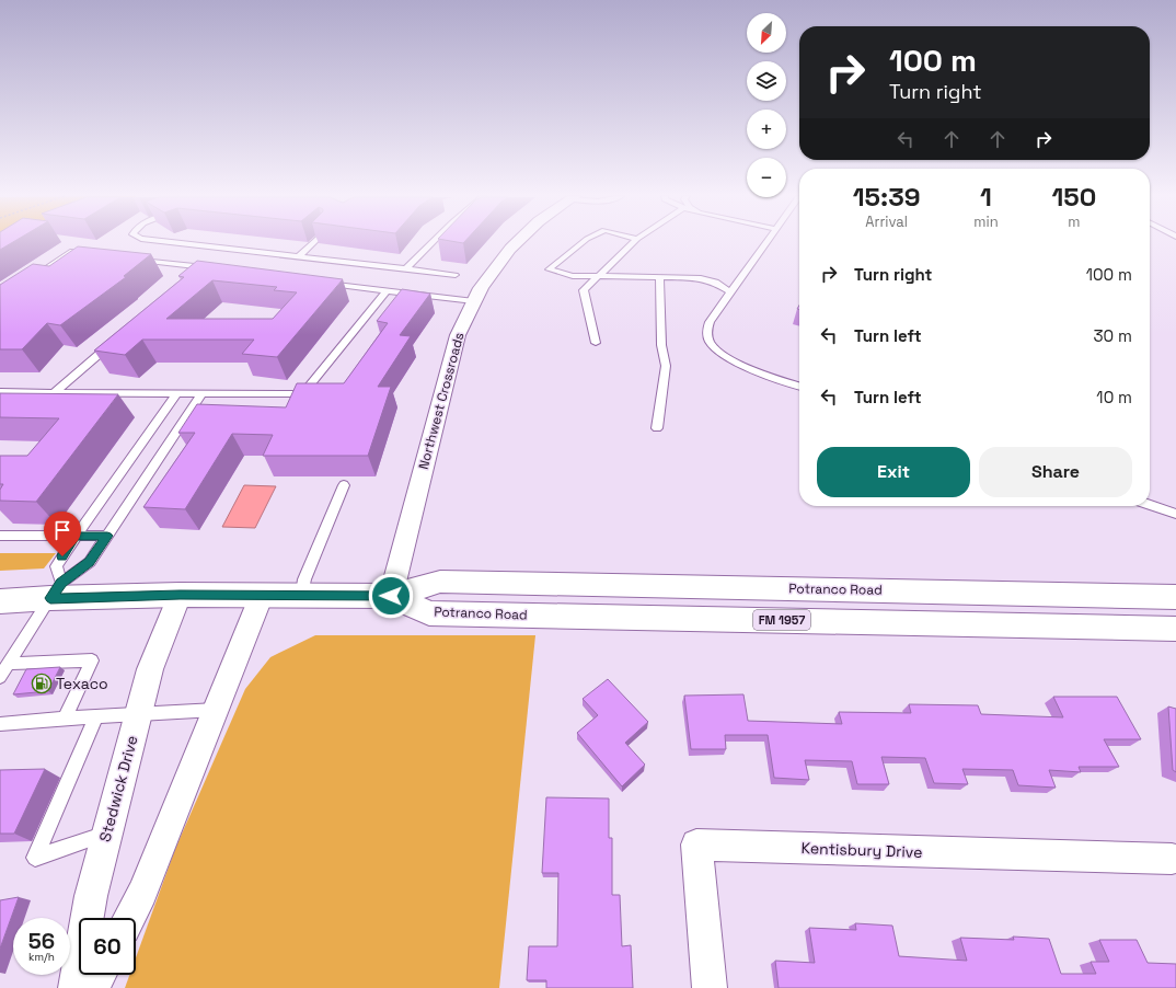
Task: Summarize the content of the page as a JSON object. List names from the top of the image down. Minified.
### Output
{"streets":{"main road":["Potranco Road","FM 1957"],"street":["Northwest Crossroads","Stedwick Drive","Kentisbury Drive"]},"crossings":[["Northwest Crossroads","Potranco Road"],["Northwest Crossroads","FM 1957"],["Potranco Road","FM 1957"],["FM 1957","Stedwick Drive"]],"places":{"fuel station":["Texaco"]},"north":"bottom left","page":{"map_buttons":["+","−"],"turn":["100 m","Turn right"],"eta":["15:39","Arrival","1","min","150","m"],"list":[{"name":"Turn right","value":"100 m"},{"name":"Turn left","value":"30 m"},{"name":"Turn left","value":"10 m"}],"buttons":["Exit","Share"],"speed":"56 km/h","limit":"60"}}
